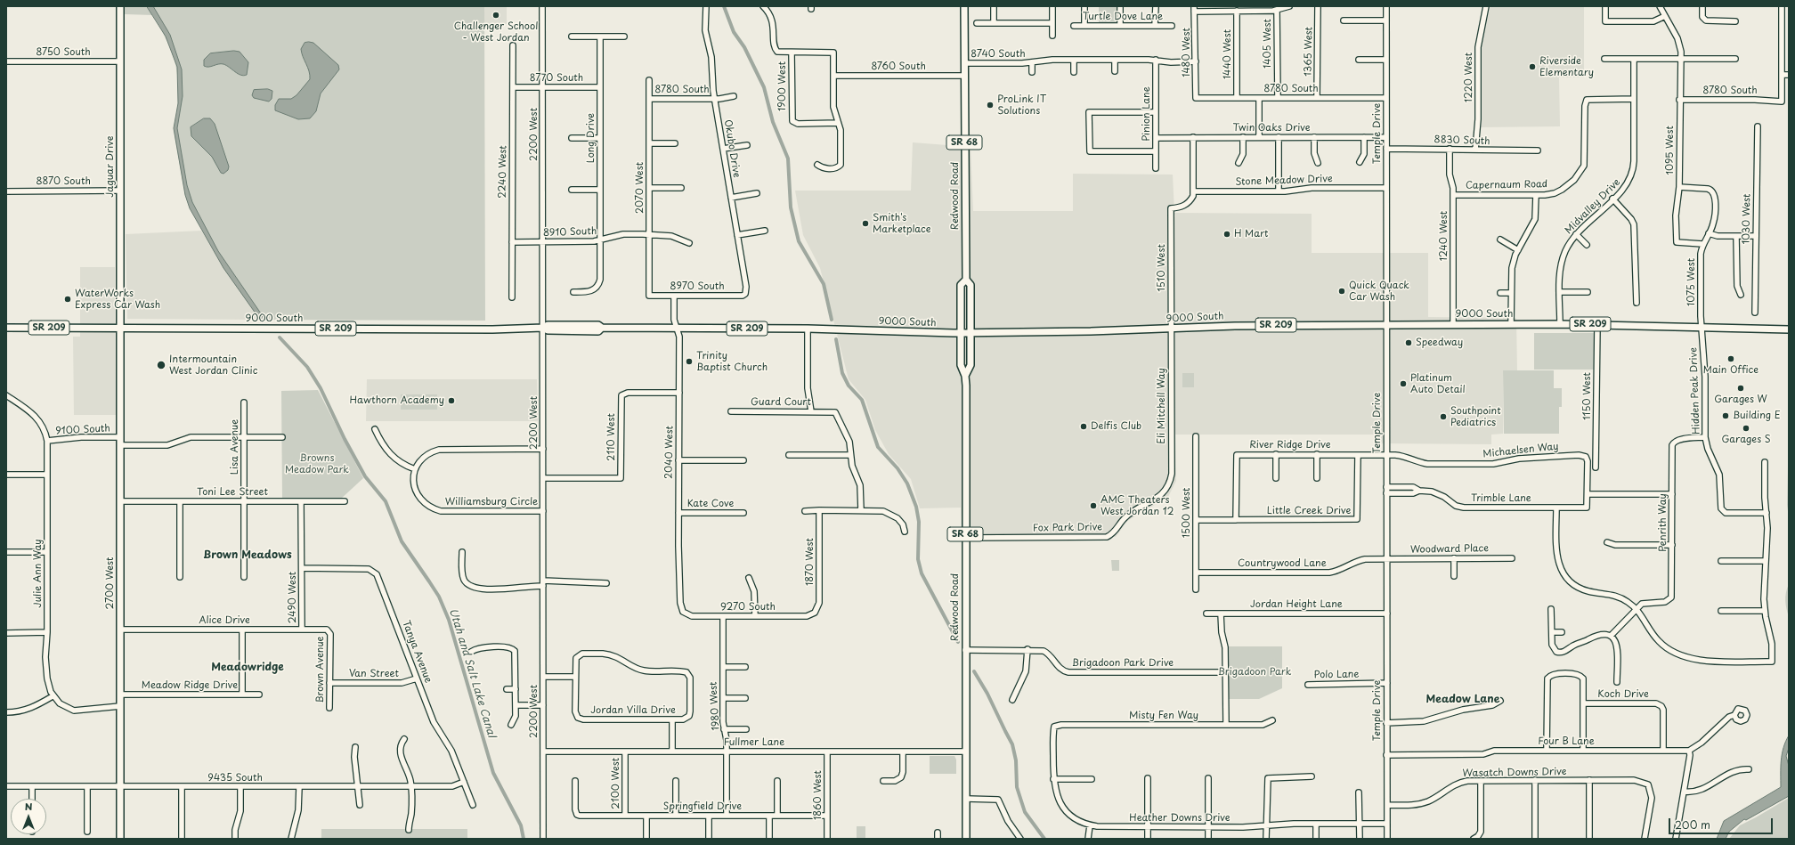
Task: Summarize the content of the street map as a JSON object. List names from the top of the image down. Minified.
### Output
{"streets":{"main road":["SR 68","Jaguar Drive","Redwood Road","9000 South","SR 209","2700 West"],"street":["Turtle Dove Lane","1405 West","1365 West","8750 South","1480 West","8740 South","1440 West","8760 South","1220 West","8770 South","1900 West","8780 South","Pinion Lane","Twin Oaks Drive","Temple Drive","2200 West","Long Drive","8830 South","Okubo Drive","1095 West","2240 West","Stone Meadow Drive","8870 South","Capernaum Road","2070 West","Midvalley Drive","1030 West","8910 South","1240 West","1510 West","1075 West","8970 South","Hidden Peak Drive","1150 West","Guard Court","Eli Mitchell Way","9100 South","2110 West","River Ridge Drive","Lisa Avenue","Michaelsen Way","2040 West","Toni Lee Street","Trimble Lane","Williamsburg Circle","Kate Cove","Little Creek Drive","1500 West","Penrith Way","Fox Park Drive","Woodward Place","1870 West","Countrywood Lane","Julie Ann Way","2490 West","Jordan Height Lane","9270 South","Alice Drive","Tanya Avenue","Brigadoon Park Drive","Brown Avenue","Van Street","Polo Lane","Meadow Ridge Drive","Koch Drive","1980 West","Jordan Villa Drive","Misty Fen Way","Four B Lane","Fullmer Lane","Wasatch Downs Drive","9435 South","2100 West","1860 West","Springfield Drive","Heather Downs Drive"]},"crossings":[["1405 West","8780 South"],["1365 West","8780 South"],["8750 South","Jaguar Drive"],["1480 West","8740 South"],["1480 West","8780 South"],["8740 South","Pinion Lane"],["8740 South","Redwood Road"],["1440 West","8780 South"],["8760 South","Redwood Road"],["1220 West","8830 South"],["8770 South","2200 West"],["8770 South","Long Drive"],["8770 South","2240 West"],["8780 South","Temple Drive"],["8780 South","Okubo Drive"],["8780 South","1095 West"],["8780 South","2070 West"],["Pinion Lane","Twin Oaks Drive"],["Twin Oaks Drive","Temple Drive"],["Temple Drive","8830 South"],["Temple Drive","Stone Meadow Drive"],["Temple Drive","9000 South"],["Temple Drive","River Ridge Drive"],["Temple Drive","Michaelsen Way"],["Temple Drive","Trimble Lane"],["Temple Drive","Woodward Place"],["Temple Drive","Countrywood Lane"],["Temple Drive","Jordan Height Lane"],["Temple Drive","Polo Lane"],["Temple Drive","Four B Lane"],["Temple Drive","Wasatch Downs Drive"],["Temple Drive","Heather Downs Drive"],["2200 West","8910 South"],["2200 West","9000 South"],["2200 West","2110 West"],["2200 West","Williamsburg Circle"],["2200 West","Fullmer Lane"],["Long Drive","8910 South"],["8830 South","1240 West"],["Okubo Drive","8970 South"],["1095 West","1075 West"],["Jaguar Drive","8870 South"],["Jaguar Drive","9000 South"],["Jaguar Drive","2700 West"],["2240 West","8910 South"],["Stone Meadow Drive","1510 West"],["Capernaum Road","Midvalley Drive"],["Capernaum Road","1240 West"],["2070 West","8910 South"],["2070 West","8970 South"],["Redwood Road","9000 South"],["Redwood Road","Fox Park Drive"],["Redwood Road","Brigadoon Park Drive"],["Redwood Road","Fullmer Lane"],["Midvalley Drive","9000 South"],["1240 West","9000 South"],["1510 West","9000 South"],["1510 West","Eli Mitchell Way"],["1075 West","9000 South"],["1075 West","Hidden Peak Drive"],["8970 South","2040 West"],["9000 South","Hidden Peak Drive"],["9000 South","1150 West"],["9000 South","Eli Mitchell Way"],["9000 South","2040 West"],["9000 South","2700 West"],["Hidden Peak Drive","Penrith Way"],["Eli Mitchell Way","Fox Park Drive"],["9100 South","Julie Ann Way"],["9100 South","2700 West"],["2110 West","2040 West"],["River Ridge Drive","Michaelsen Way"],["River Ridge Drive","Little Creek Drive"],["Lisa Avenue","Toni Lee Street"],["Michaelsen Way","Trimble Lane"],["2040 West","Kate Cove"],["2040 West","9270 South"],["Toni Lee Street","2700 West"],["Toni Lee Street","2490 West"],["Little Creek Drive","1500 West"],["1500 West","Countrywood Lane"],["Woodward Place","Countrywood Lane"],["1870 West","9270 South"],["2700 West","Alice Drive"],["2700 West","Meadow Ridge Drive"],["2700 West","9435 South"],["2490 West","Alice Drive"],["2490 West","Tanya Avenue"],["9270 South","1980 West"],["Alice Drive","Brown Avenue"],["Tanya Avenue","Van Street"],["Tanya Avenue","9435 South"],["Brown Avenue","Van Street"],["Koch Drive","Four B Lane"],["1980 West","Fullmer Lane"],["1980 West","Springfield Drive"],["Misty Fen Way","Heather Downs Drive"],["Fullmer Lane","2100 West"],["Fullmer Lane","1860 West"],["2100 West","Springfield Drive"],["1860 West","Springfield Drive"]],"districts":["Brown Meadows","Meadowridge","Meadow Lane"],"water":["Utah and Salt Lake Canal"],"parks":["Browns Meadow Park","Brigadoon Park"],"places":["Challenger School - West Jordan","Riverside Elementary","ProLink IT Solutions","Smith's Marketplace","H Mart","Quick Quack Car Wash","WaterWorks Express Car Wash","Speedway","Main Office","Trinity Baptist Church","Intermountain West Jordan Clinic","Platinum Auto Detail","Garages W","Hawthorn Academy","Building E","Southpoint Pediatrics","Delfis Club","Garages S","AMC Theaters West Jordan 12"],"scale_bar":"200 m","north":"top"}
